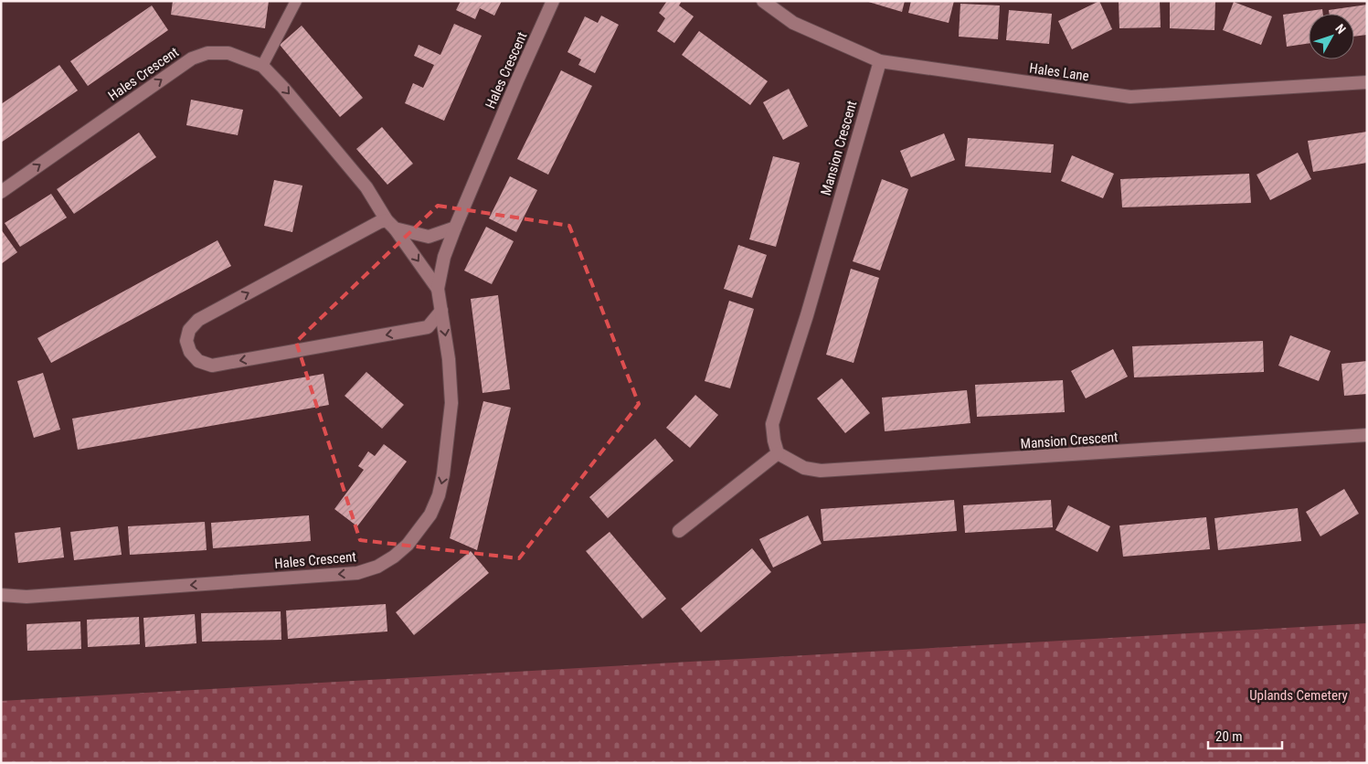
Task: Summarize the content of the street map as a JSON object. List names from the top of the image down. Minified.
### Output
{"streets":{"street":["Hales Crescent","Hales Lane","Mansion Crescent"]},"crossings":[["Hales Lane","Mansion Crescent"]],"parks":["Uplands Cemetery"],"scale_bar":"20 m","north":"top right"}
